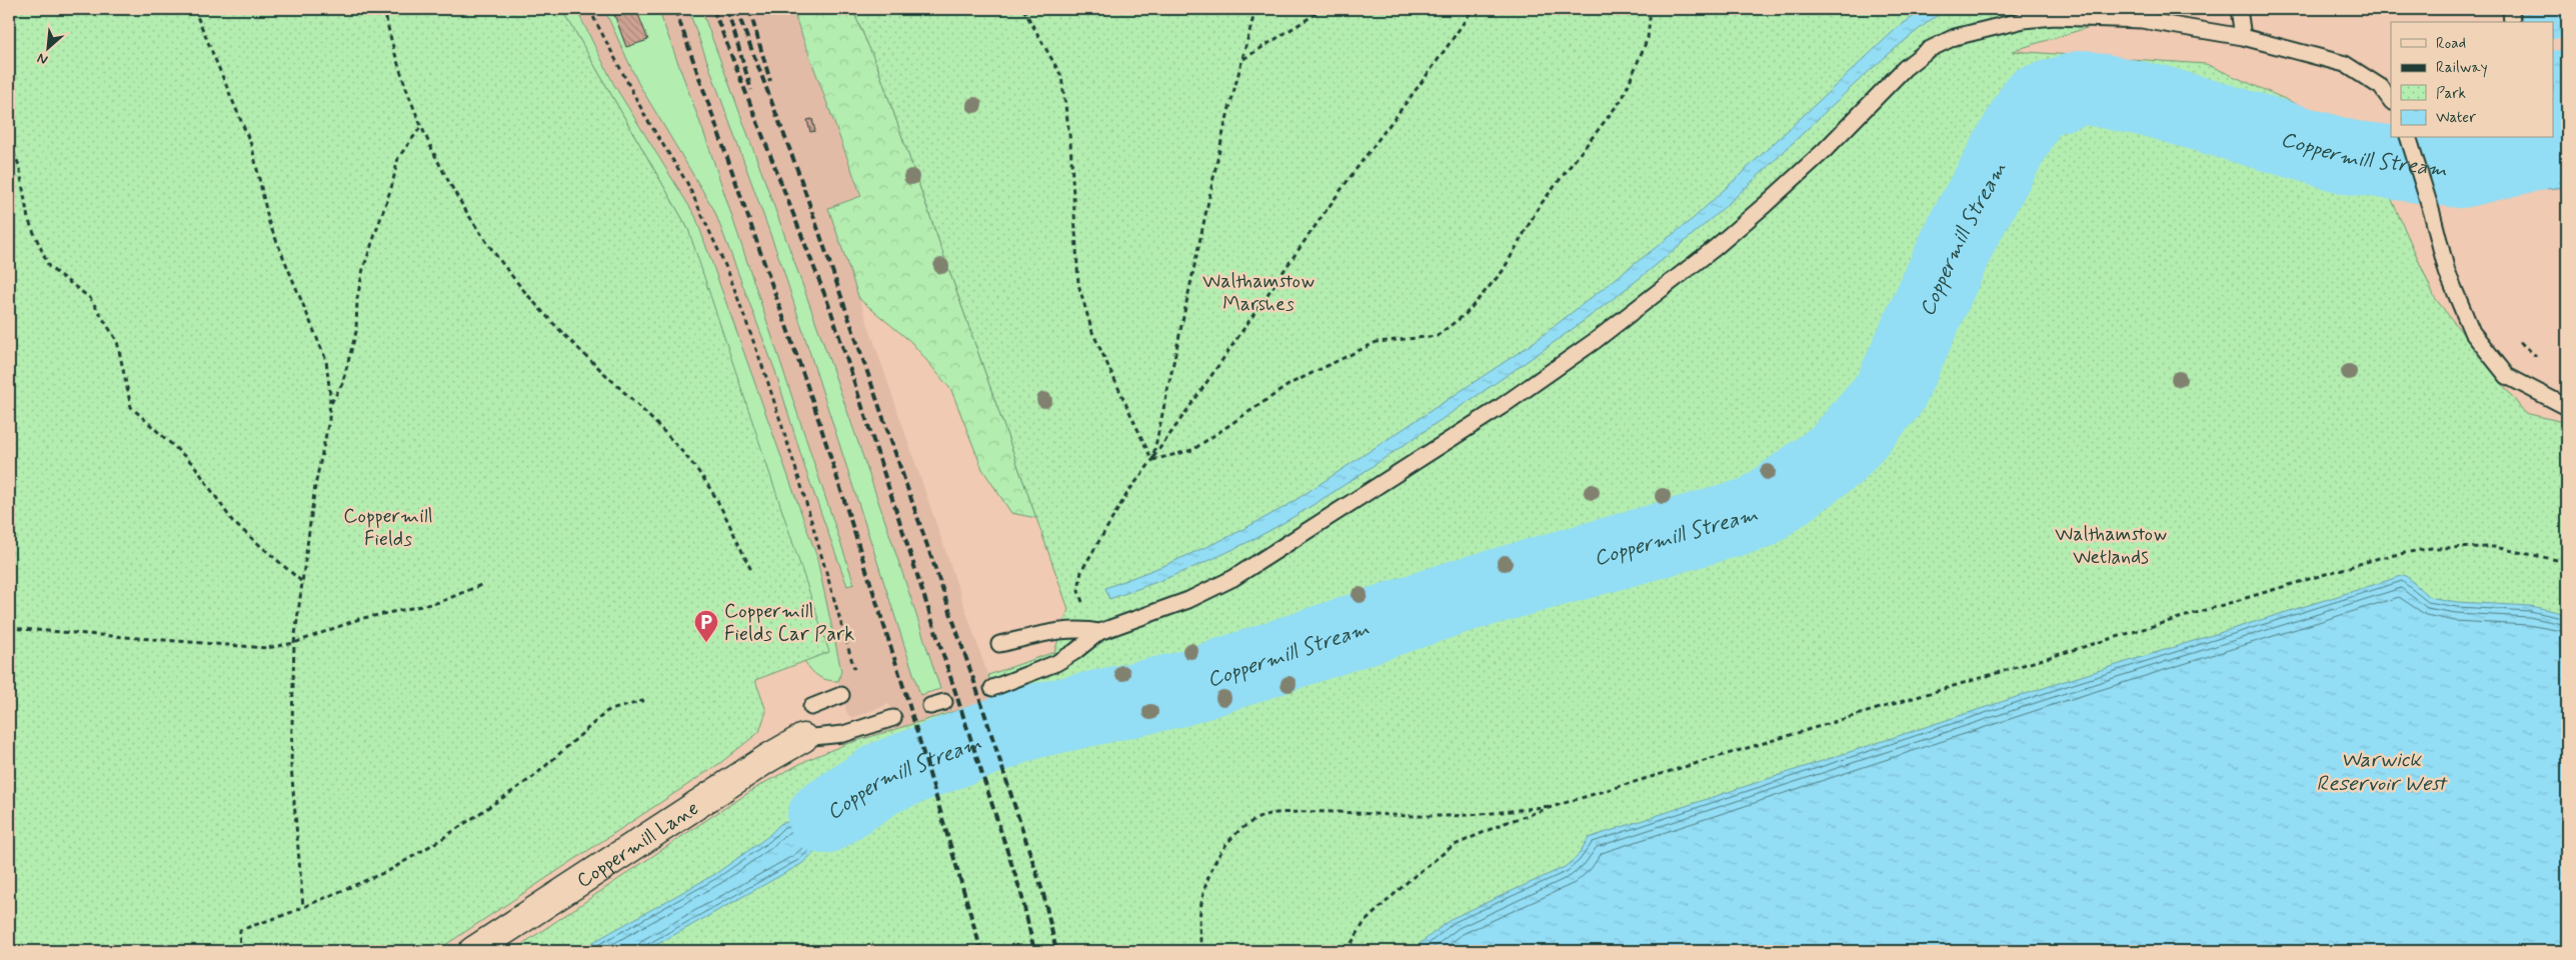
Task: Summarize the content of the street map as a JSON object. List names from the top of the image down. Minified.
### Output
{"streets":{"street":["Coppermill Lane"]},"water":["Coppermill Stream","Warwick Reservoir West"],"parks":["Walthamstow Marshes","Coppermill Fields","Walthamstow Wetlands"],"places":{"parking":["Coppermill Fields Car Park"]},"legend":["Road","Railway","Park","Water"],"north":"bottom left"}
